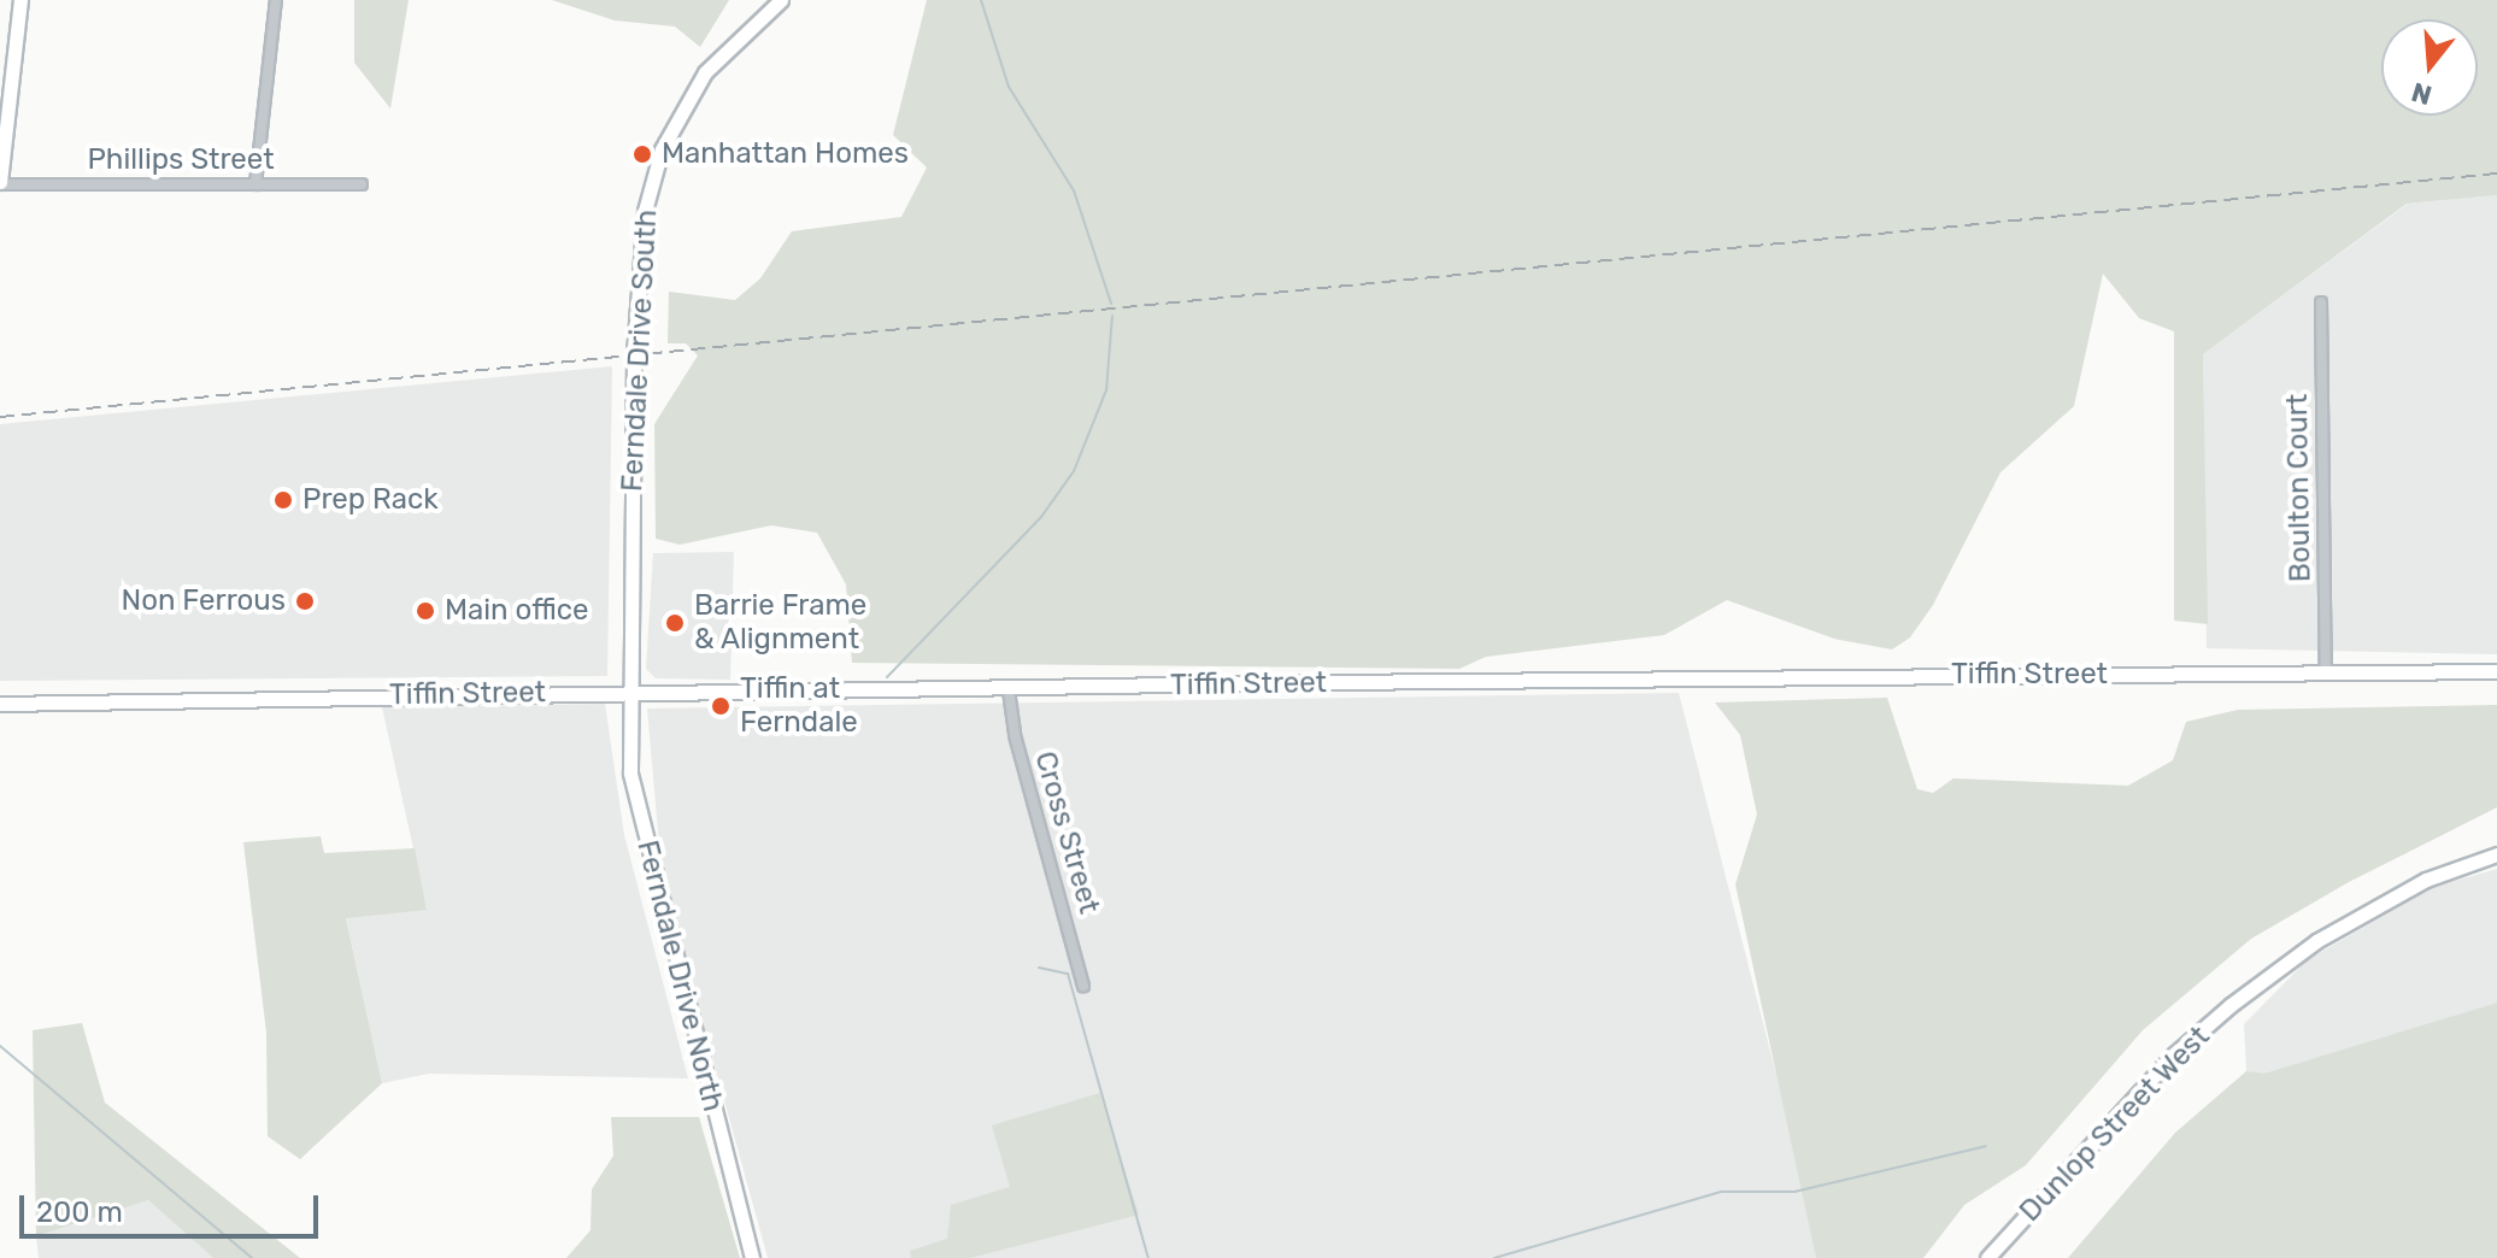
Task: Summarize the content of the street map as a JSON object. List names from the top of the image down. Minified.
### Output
{"streets":{"street":["Phillips Street","Ferndale Drive South","Boulton Court","Tiffin Street","Cross Street","Ferndale Drive North","Dunlop Street West"]},"crossings":[["Ferndale Drive South","Tiffin Street"],["Ferndale Drive South","Ferndale Drive North"],["Boulton Court","Tiffin Street"],["Tiffin Street","Cross Street"],["Tiffin Street","Ferndale Drive North"]],"places":["Manhattan Homes","Prep Rack","Non Ferrous","Main office","Barrie Frame & Alignment","Tiffin at Ferndale"],"scale_bar":"200 m","north":"bottom"}
